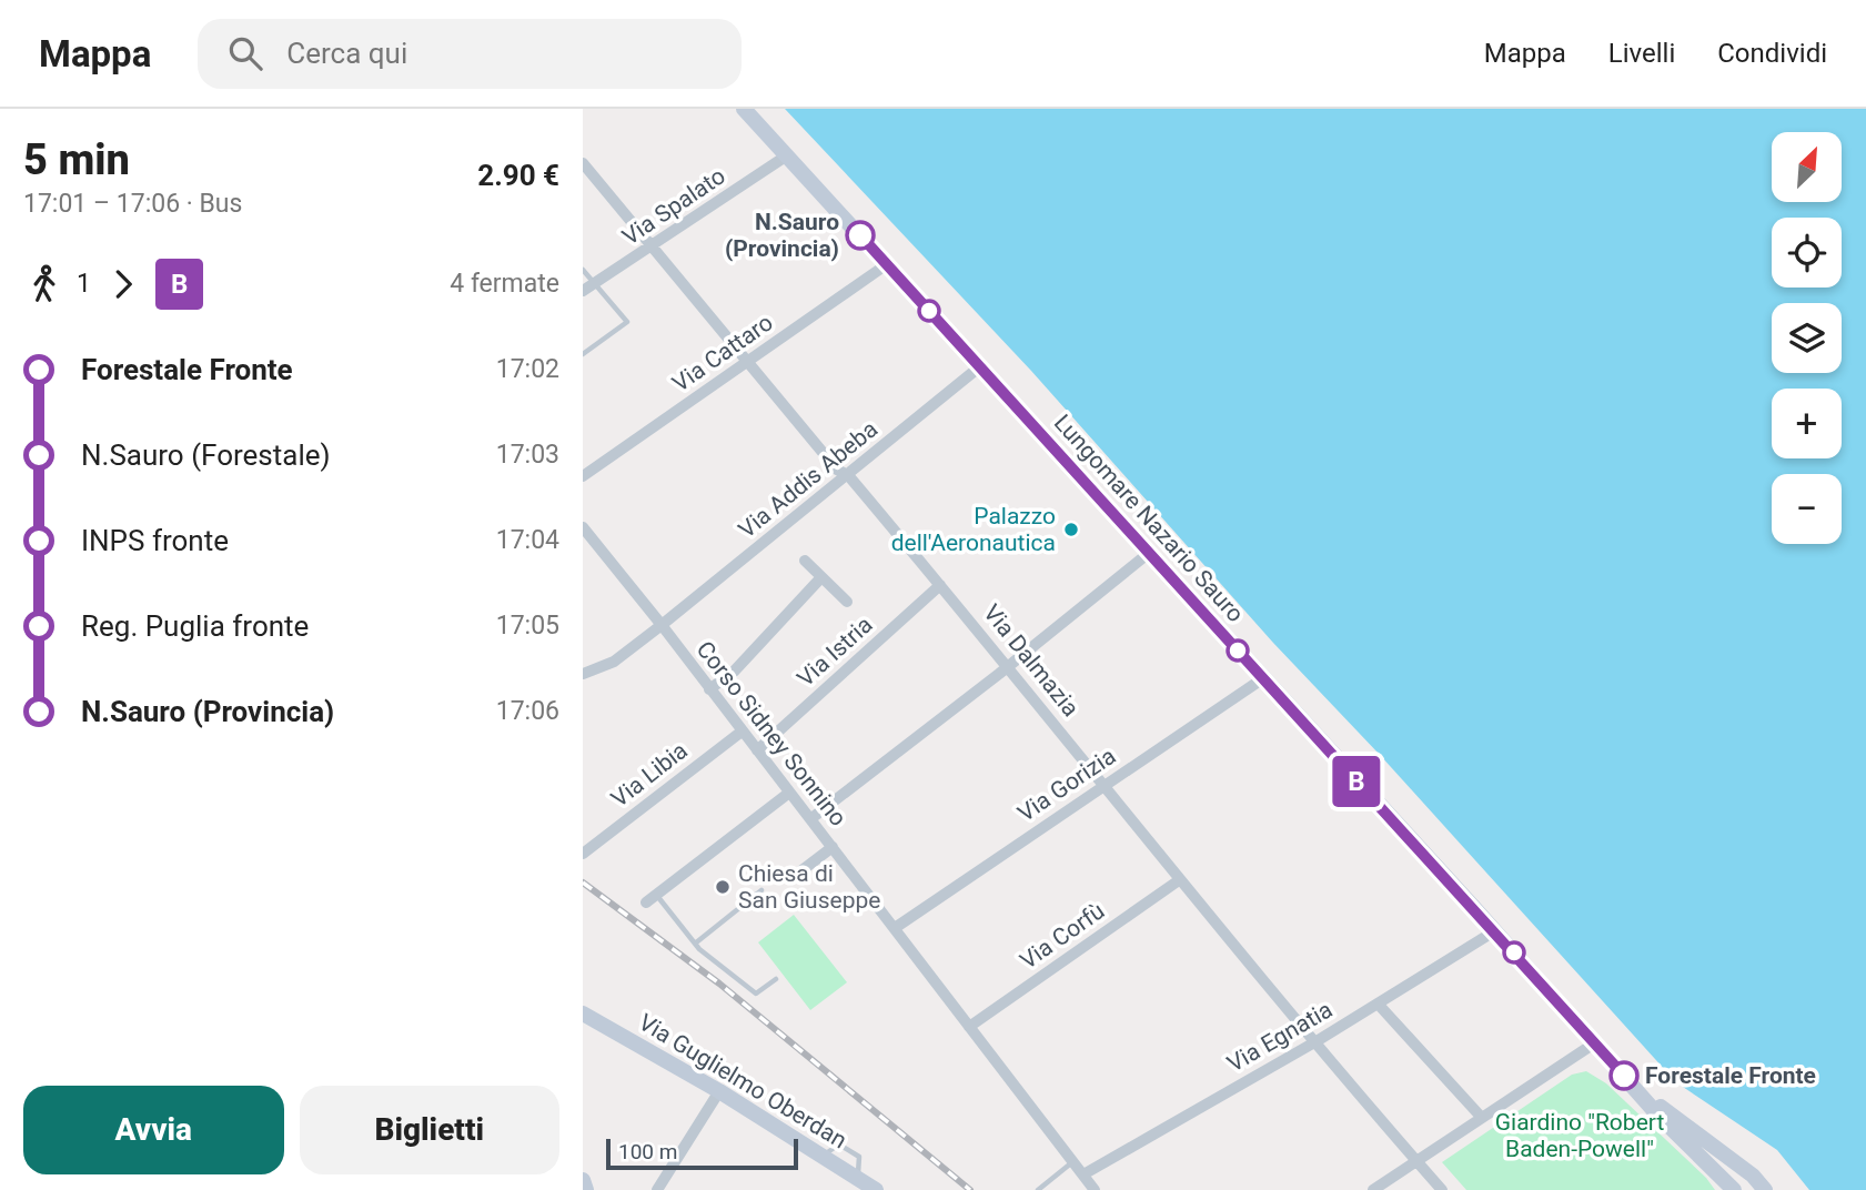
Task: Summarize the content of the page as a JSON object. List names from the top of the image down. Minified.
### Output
{"streets":{"main road":["Lungomare Nazario Sauro","Via Guglielmo Oberdan"],"street":["Via Spalato","Via Cattaro","Via Addis Abeba","Via Istria","Via Dalmazia","Corso Sidney Sonnino","Via Libia","Via Gorizia","Via Corfù","Via Egnatia"]},"crossings":[["Via Spalato","Lungomare Nazario Sauro"],["Via Spalato","Via Dalmazia"],["Via Cattaro","Lungomare Nazario Sauro"],["Via Cattaro","Via Dalmazia"],["Via Addis Abeba","Lungomare Nazario Sauro"],["Via Addis Abeba","Via Dalmazia"],["Via Addis Abeba","Corso Sidney Sonnino"],["Lungomare Nazario Sauro","Via Gorizia"],["Lungomare Nazario Sauro","Via Egnatia"],["Via Istria","Via Dalmazia"],["Via Istria","Corso Sidney Sonnino"],["Via Dalmazia","Via Gorizia"],["Via Dalmazia","Via Corfù"],["Via Dalmazia","Via Egnatia"],["Corso Sidney Sonnino","Via Libia"],["Corso Sidney Sonnino","Via Gorizia"],["Corso Sidney Sonnino","Via Corfù"],["Corso Sidney Sonnino","Via Egnatia"]],"parks":["Giardino \"Robert Baden-Powell\""],"places":["N.Sauro (Provincia)","Palazzo dell'Aeronautica","Chiesa di San Giuseppe","Forestale Fronte"],"lines":["bus line B"],"scale_bar":"100 m","north":"top right","page":{"header":"Mappa","search":"Cerca qui","nav":["Mappa","Livelli","Condividi"],"heading":["5 min","17:01 – 17:06 · Bus","2.90 €"],"on_map":"B","map_buttons":["+","−"],"legs":["1","B","4 fermate"],"list":[{"name":"Forestale Fronte","value":"17:02"},{"name":"N.Sauro (Forestale)","value":"17:03"},{"name":"INPS fronte","value":"17:04"},{"name":"Reg. Puglia fronte","value":"17:05"},{"name":"N.Sauro (Provincia)","value":"17:06"}],"buttons":["Avvia","Biglietti"],"scale":"100 m"}}
